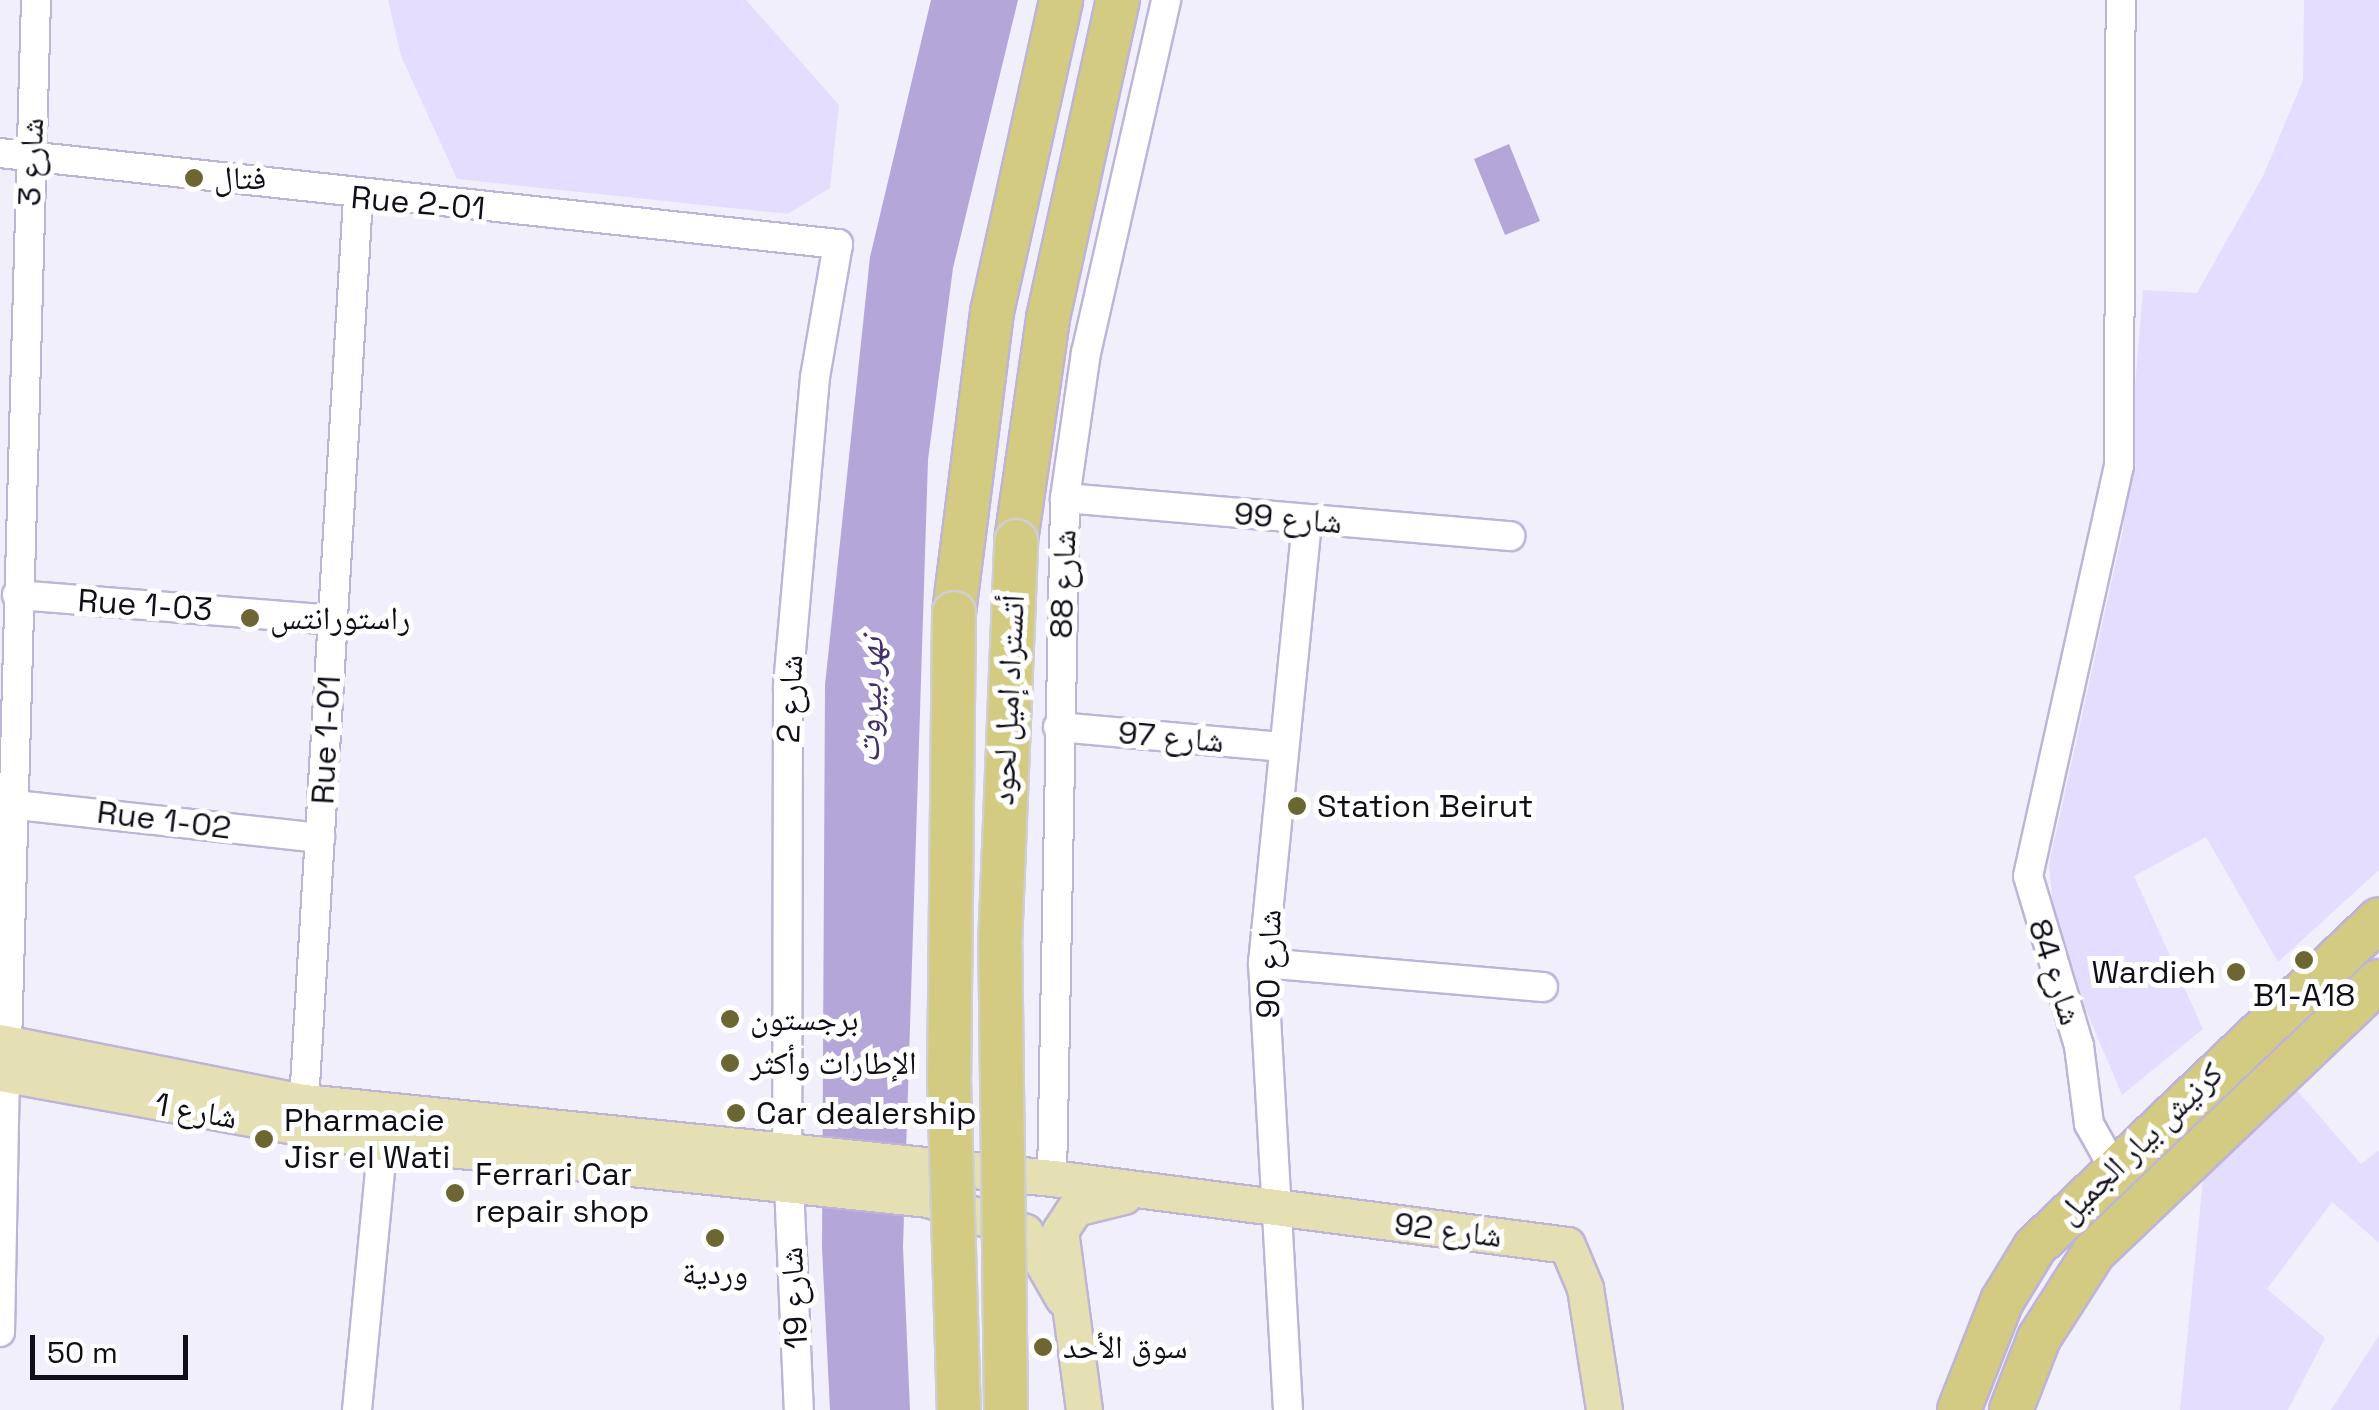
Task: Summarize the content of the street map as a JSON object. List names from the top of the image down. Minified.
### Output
{"streets":{"highway":["أتستراد إميل لحود","كرنيش بيار الجميل"],"main road":["شارع 1","شارع 92"],"street":["شارع 3","Rue 2-01","شارع 99","شارع 88","Rue 1-03","شارع 2","شارع 97","Rue 1-01","Rue 1-02","شارع 90","شارع 84","شارع 19"]},"crossings":[["شارع 3","Rue 2-01"],["شارع 3","Rue 1-03"],["شارع 3","Rue 1-02"],["شارع 3","شارع 1"],["Rue 2-01","شارع 2"],["Rue 2-01","Rue 1-01"],["شارع 99","شارع 88"],["شارع 99","شارع 90"],["شارع 88","شارع 97"],["Rue 1-03","Rue 1-01"],["شارع 2","شارع 1"],["شارع 2","شارع 19"],["شارع 97","شارع 90"],["Rue 1-01","Rue 1-02"],["Rue 1-01","شارع 1"],["شارع 90","شارع 92"],["شارع 84","كرنيش بيار الجميل"],["شارع 1","شارع 19"]],"water":["نهر بيروت"],"places":["فتال","راستورانتس","Station Beirut","B1-A18","Wardieh","برجستون","الإطارات وأكثر","Car dealership","Pharmacie Jisr el Wati","Ferrari Car repair shop","وردية","سوق الأحد"],"scale_bar":"50 m"}
